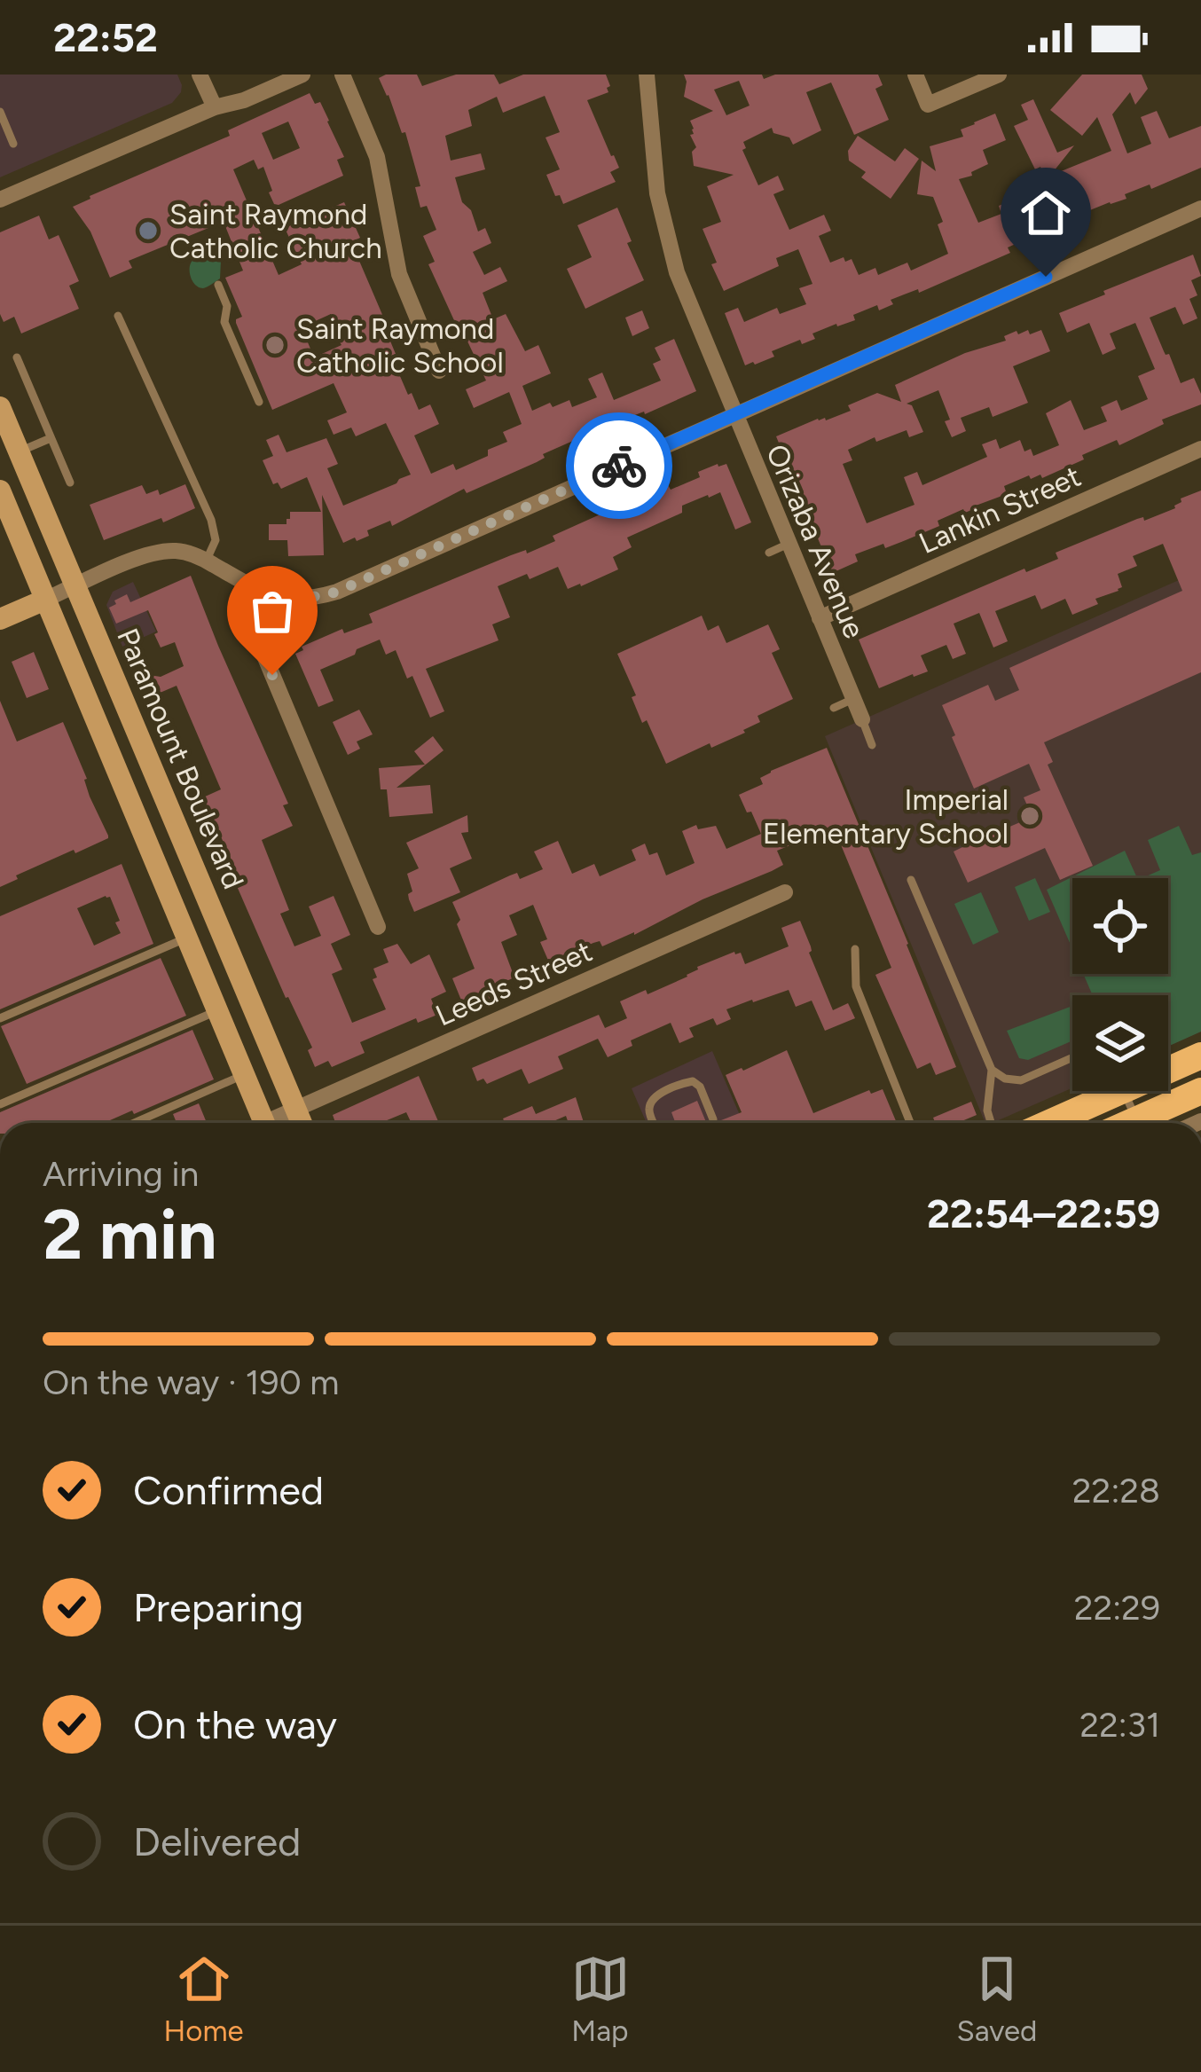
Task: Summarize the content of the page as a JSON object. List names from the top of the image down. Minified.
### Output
{"streets":{"main road":["Paramount Boulevard"],"street":["Lankin Street","Orizaba Avenue","Leeds Street"]},"crossings":[["Lankin Street","Orizaba Avenue"],["Paramount Boulevard","Leeds Street"]],"places":["Saint Raymond Catholic Church","Saint Raymond Catholic School","Imperial Elementary School"],"page":{"status":"22:52","heading":["2 min","Arriving in","22:54–22:59"],"bar":"On the way · 190 m","list":[["Confirmed","22:28"],["Preparing","22:29"],["On the way","22:31"],"Delivered"],"tabs":["Home","Map","Saved"]}}
